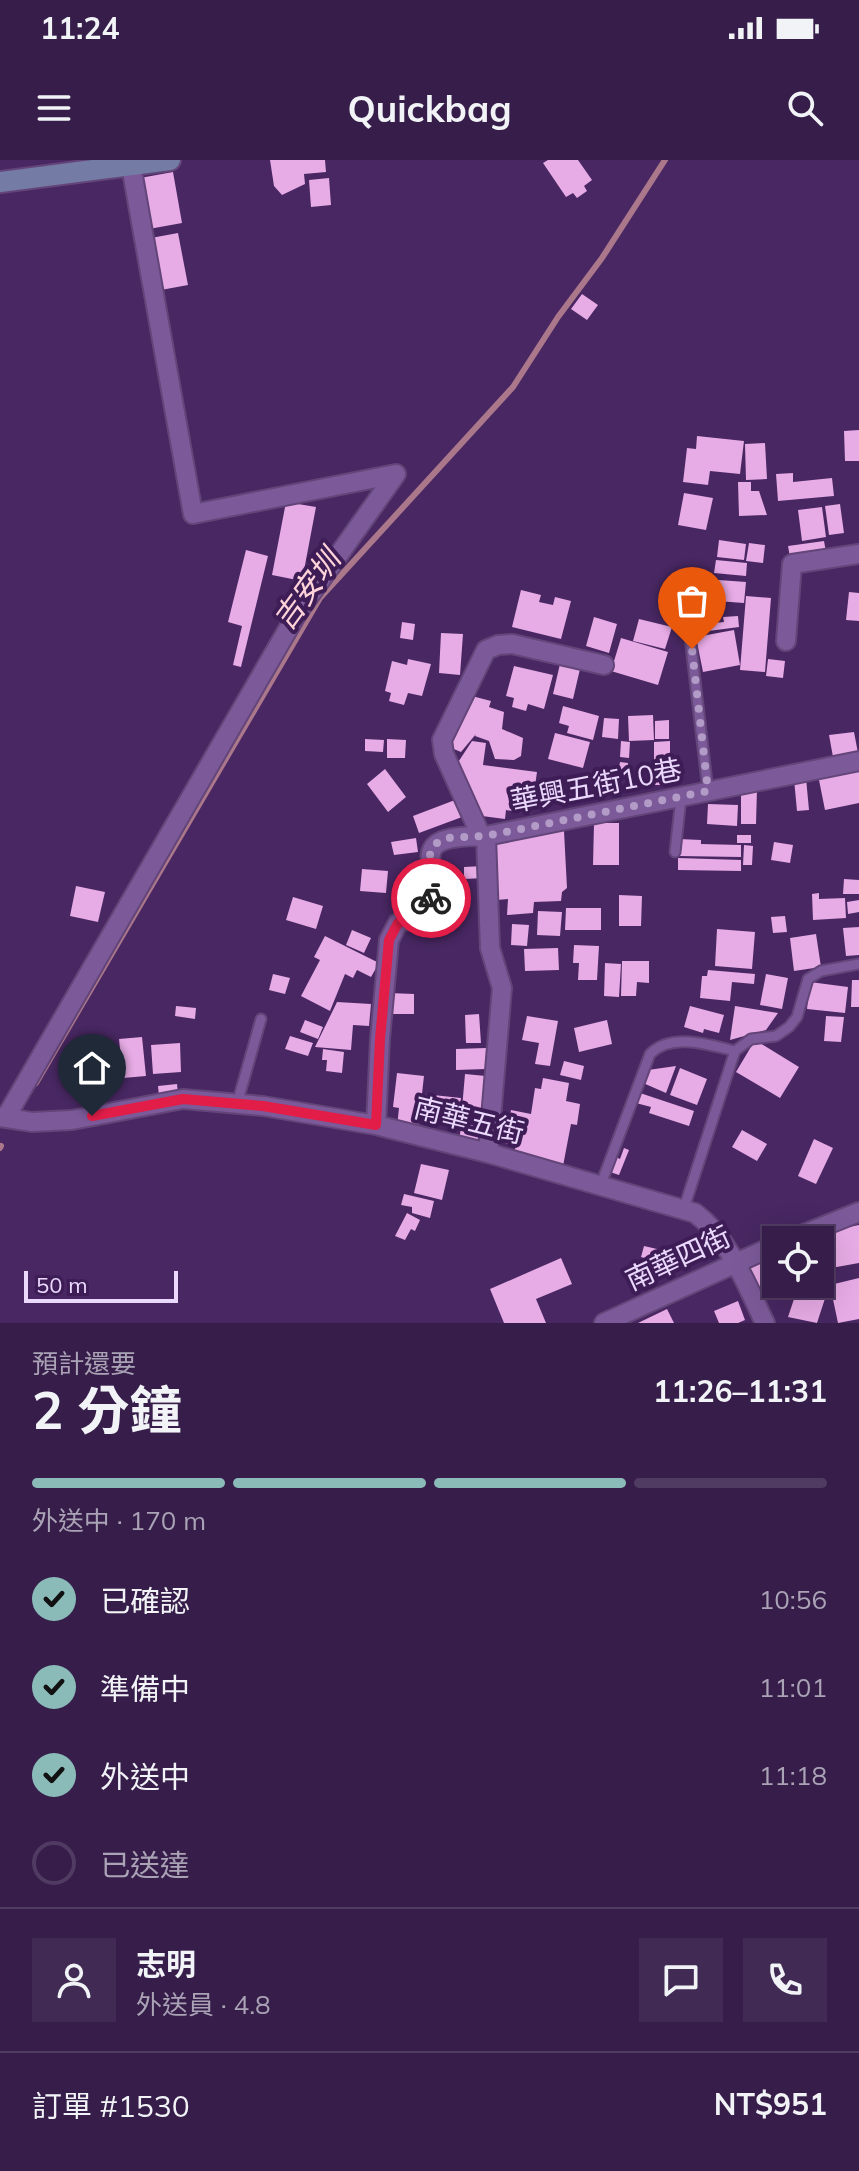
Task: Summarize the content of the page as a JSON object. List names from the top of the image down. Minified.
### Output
{"streets":{"street":["華興五街10巷","南華五街","南華四街"]},"crossings":[["華興五街10巷","南華五街"],["南華五街","南華四街"]],"water":["吉安圳"],"scale_bar":"50 m","page":{"status":"11:24","header":"Quickbag","scale":"50 m","heading":["2 分鐘","預計還要","11:26–11:31"],"panel":["志明","外送員 · 4.8","訂單 #1530","NT$951"],"bar":"外送中 · 170 m","list":[["已確認","10:56"],["準備中","11:01"],["外送中","11:18"],"已送達"]}}
